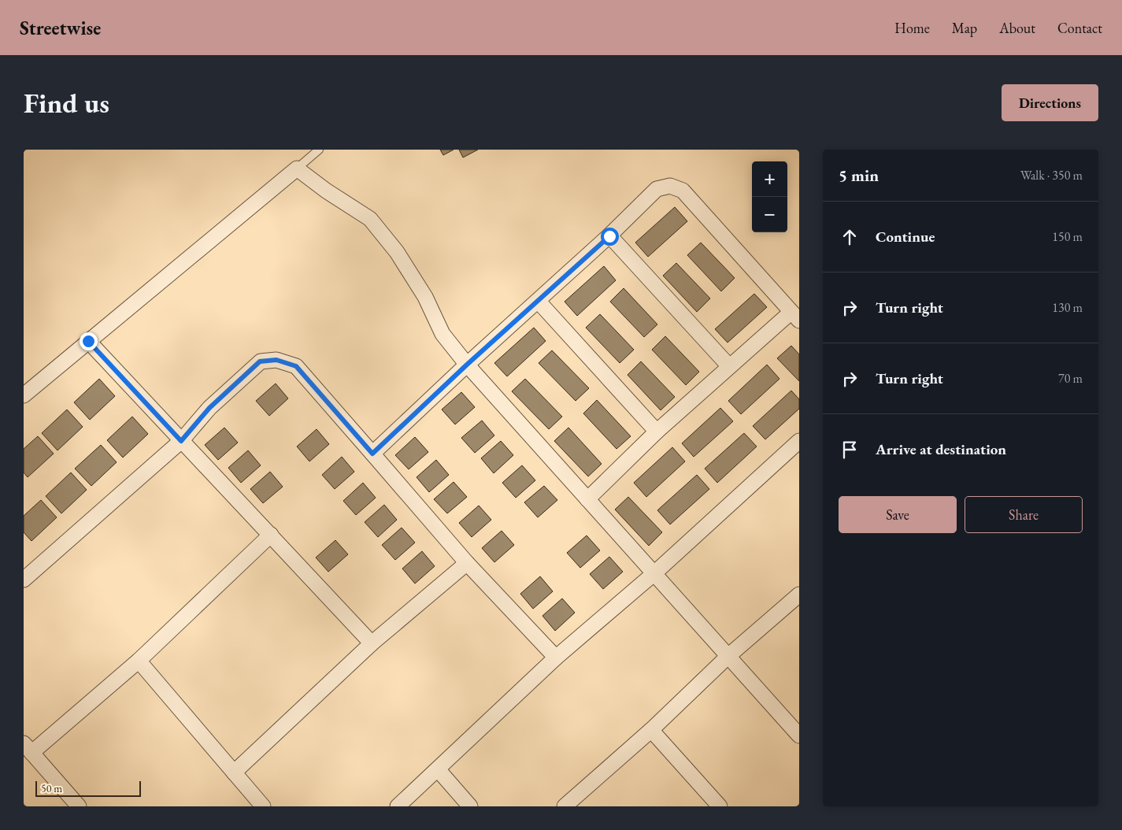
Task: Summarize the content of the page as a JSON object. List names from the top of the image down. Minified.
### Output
{"scale_bar":"50 m","page":{"header":"Streetwise","nav":["Home","Map","About","Contact"],"buttons":["Directions",["Save","Share"]],"title":"Find us","heading":["5 min","Walk · 350 m"],"map_buttons":["+","−"],"list":[["Continue","150 m"],["Turn right","130 m"],["Turn right","70 m"],"Arrive at destination"],"scale":"50 m"}}
